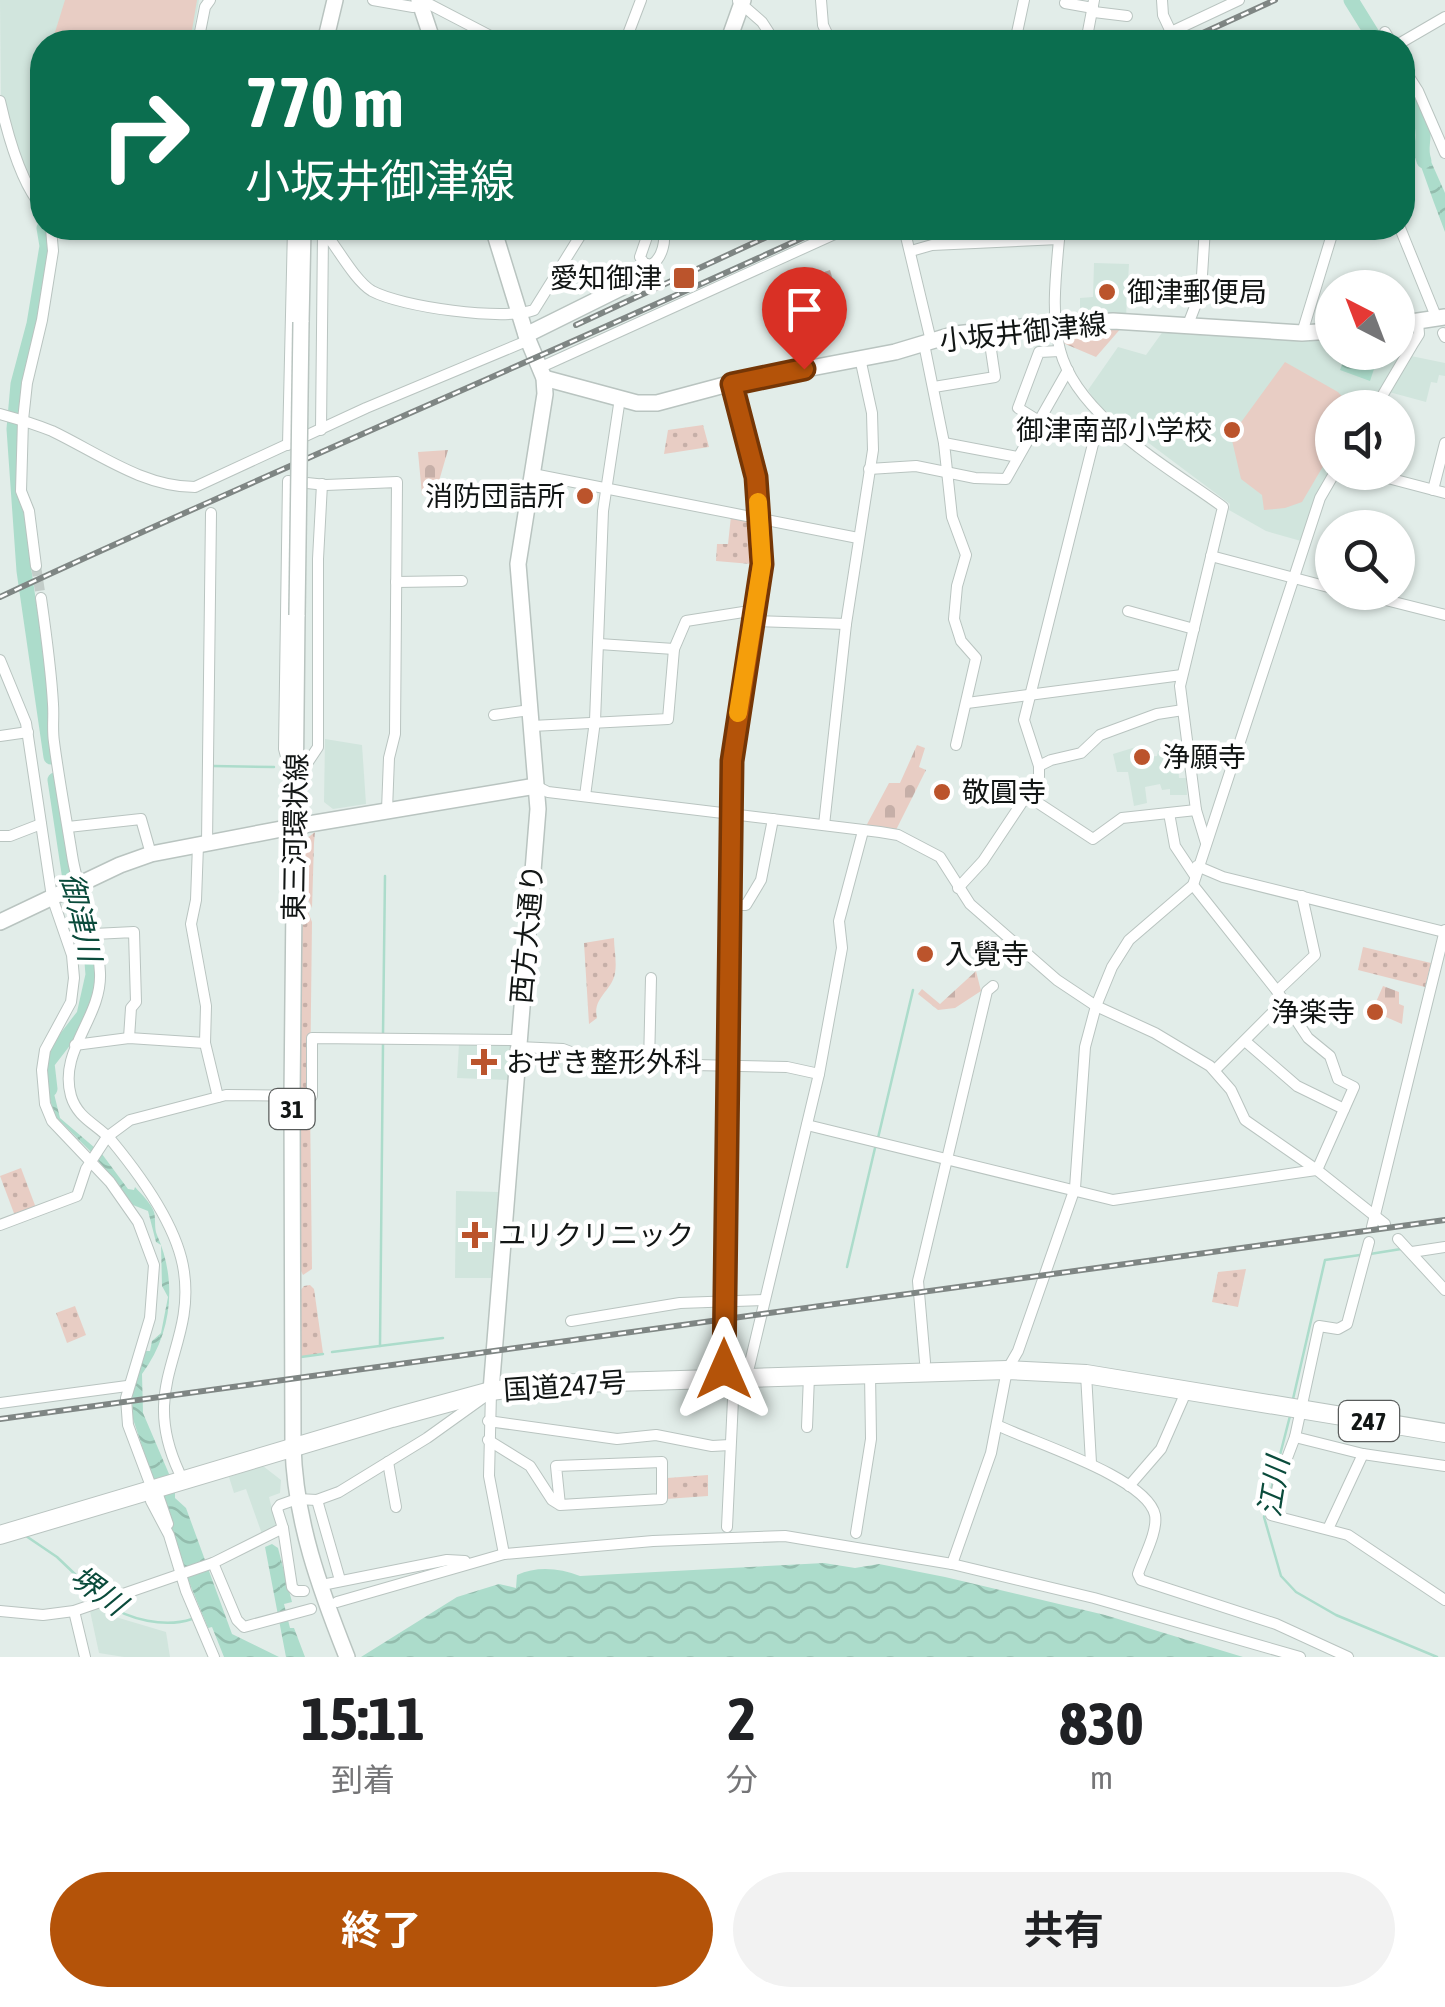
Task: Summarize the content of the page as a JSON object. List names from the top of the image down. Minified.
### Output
{"streets":{"highway":["国道247号","247"],"street":["小坂井御津線","東三河環状線","西方大通り","31"]},"crossings":[["小坂井御津線","西方大通り"],["東三河環状線","国道247号"],["西方大通り","国道247号"]],"water":["御津川","江川","堺川"],"places":{"transit":["愛知御津"],"other":["御津郵便局","御津南部小学校","消防団詰所","浄願寺","敬圓寺","入覺寺","浄楽寺"],"health":["おぜき整形外科","ユリクリニック"]},"north":"top left","page":{"turn":["770 m","小坂井御津線"],"eta":["15:11","到着","2","分","830","m"],"buttons":["終了","共有"]}}
